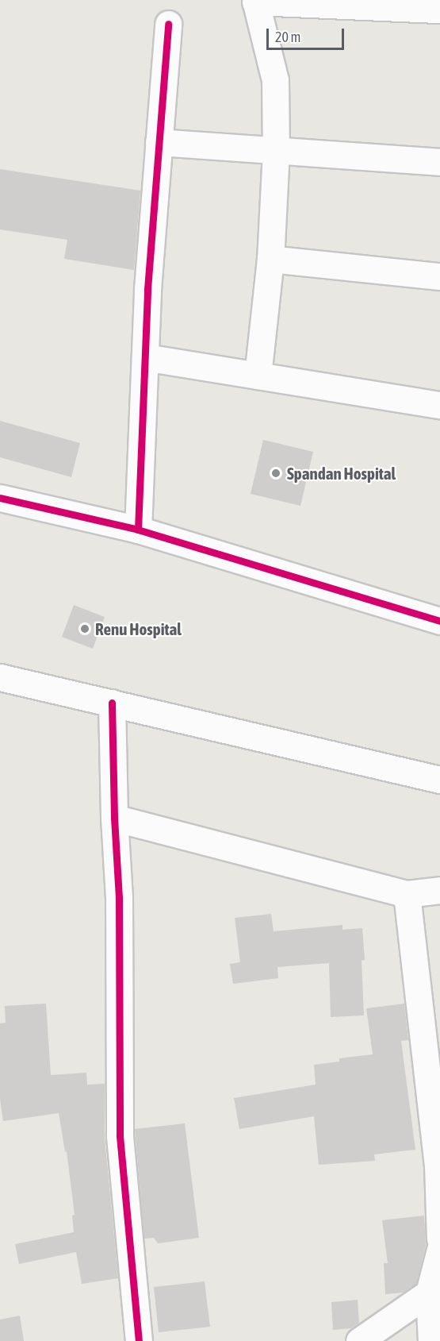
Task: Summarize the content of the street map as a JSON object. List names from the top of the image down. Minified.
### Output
{"places":["Spandan Hospital","Renu Hospital"],"scale_bar":"20 m"}
